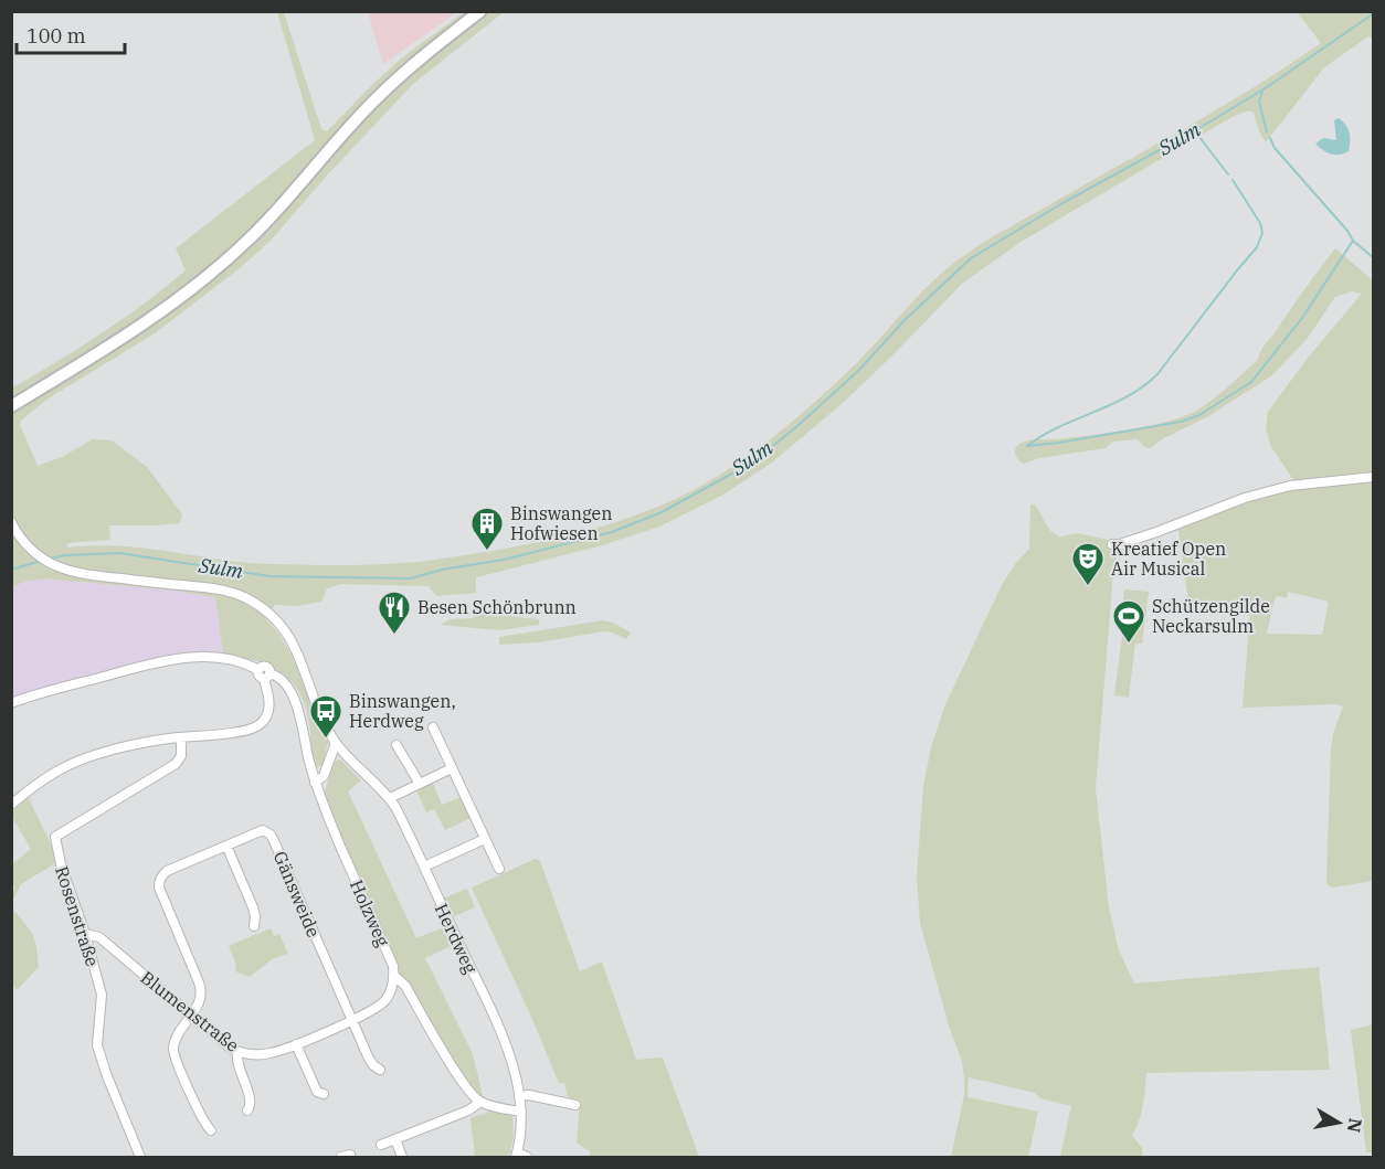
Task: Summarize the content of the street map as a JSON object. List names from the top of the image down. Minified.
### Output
{"streets":{"street":["Gänsweide","Holzweg","Rosenstraße","Herdweg","Blumenstraße"]},"crossings":[["Gänsweide","Blumenstraße"],["Holzweg","Blumenstraße"],["Rosenstraße","Blumenstraße"]],"water":["Sulm"],"places":{"building":["Binswangen Hofwiesen"],"theatre":["Kreatief Open Air Musical"],"restaurant":["Besen Schönbrunn"],"sports":["Schützengilde Neckarsulm"],"bus stop":["Binswangen, Herdweg"]},"scale_bar":"100 m","north":"right"}
